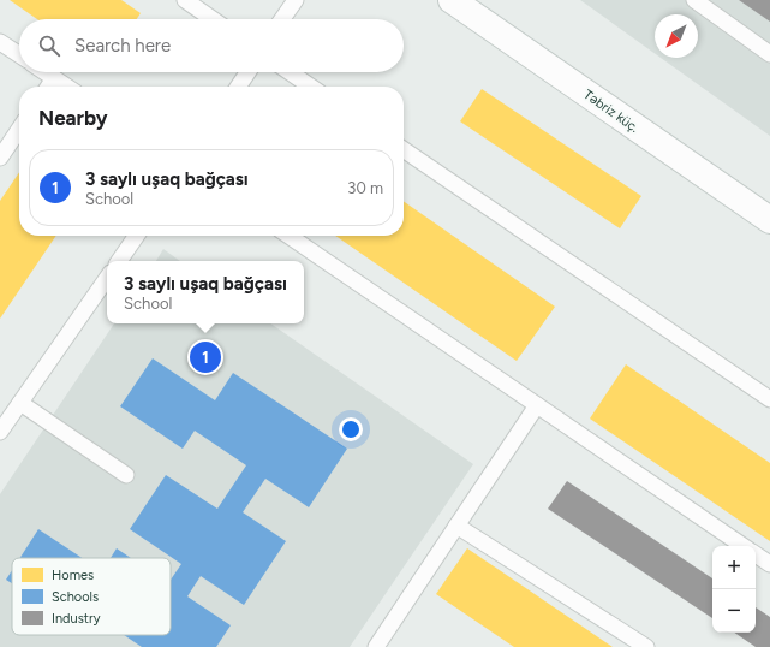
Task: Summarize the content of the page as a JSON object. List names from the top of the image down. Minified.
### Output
{"streets":{"main road":["Təbriz küç."]},"legend":["Homes","Schools","Industry"],"north":"bottom left","page":{"search":"Search here","heading":"Nearby","list":[{"mark":"1","name":"3 saylı uşaq bağçası","note":"School","value":"30 m"}],"popup":["3 saylı uşaq bağçası","School"],"pins":"1","map_buttons":["+","−"]}}
